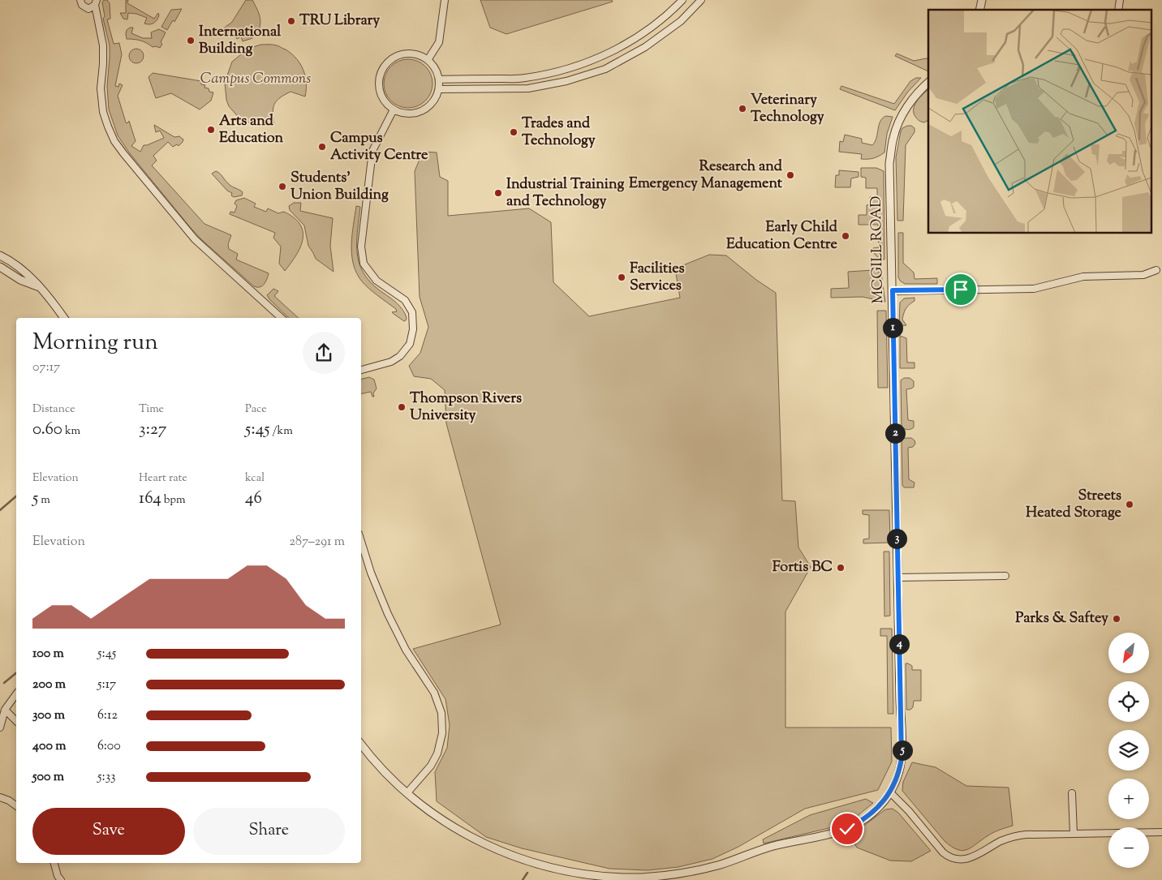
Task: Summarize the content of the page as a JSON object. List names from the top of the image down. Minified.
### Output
{"streets":{"street":["MCGILL ROAD"]},"parks":["Campus Commons"],"places":["TRU Library","International Building","Veterinary Technology","Arts and Education","Trades and Technology","Campus Activity Centre","Research and Emergency Management","Students' Union Building","Industrial Training and Technology","Early Child Education Centre","Facilities Services","Thompson Rivers University","Streets Heated Storage","Fortis BC","Parks & Saftey"],"north":"bottom left","page":{"pins":["1","2","3","4","5"],"heading":["Morning run","07:17"],"stats":[["Distance","0.60 km"],["Time","3:27"],["Pace","5:45 /km"],["Elevation","5 m"],["Heart rate","164 bpm"],["kcal","46"]],"chart":["Elevation","287–291 m"],"map_buttons":["+","−"],"list":[{"name":"100 m","note":"5:45"},{"name":"200 m","note":"5:17"},{"name":"300 m","note":"6:12"},{"name":"400 m","note":"6:00"},{"name":"500 m","note":"5:33"}],"buttons":["Save","Share"]}}
